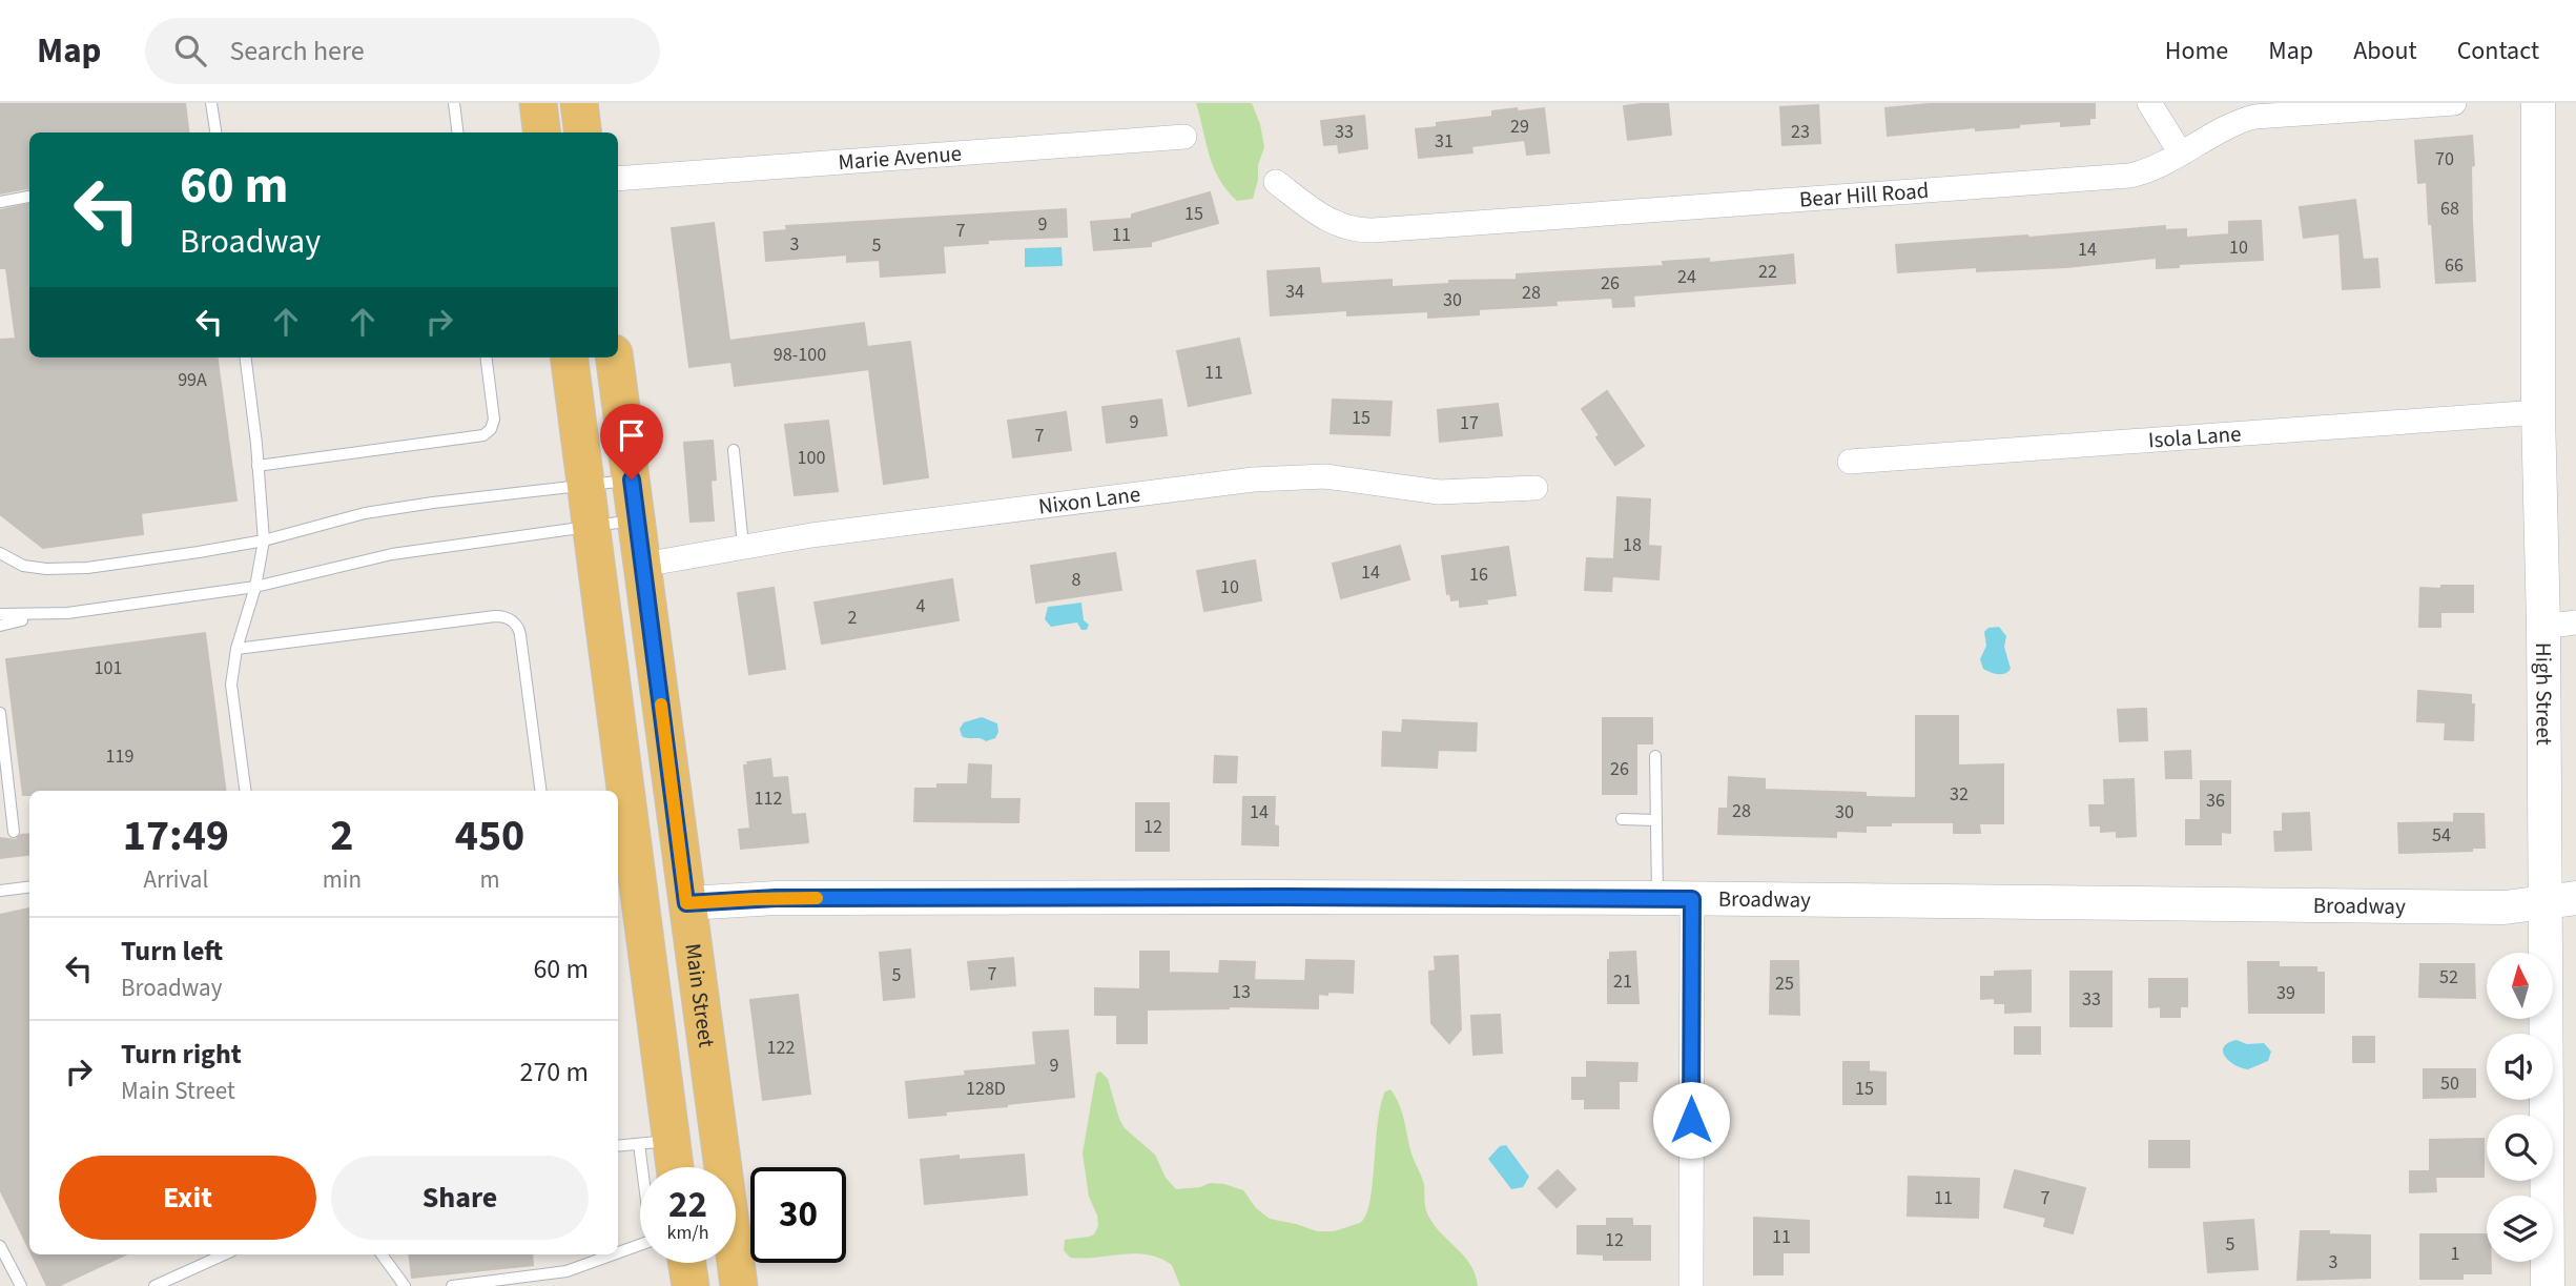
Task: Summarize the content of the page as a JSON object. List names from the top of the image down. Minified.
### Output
{"streets":{"main road":["High Street","Broadway","Main Street"],"street":["Marie Avenue","Bear Hill Road","Isola Lane","Nixon Lane"]},"crossings":[["Isola Lane","High Street"],["Nixon Lane","Main Street"],["High Street","Broadway"],["Broadway","Main Street"]],"house_numbers":["29","33","23","31","70","68","15","9","7","11","3","5","10","14","66","22","24","26","34","28","30","98-100","11","99A","15","9","17","7","100","18","14","16","8","10","4","2","101","119","26","32","112","36","28","14","30","12","54","7","5","52","21","25","13","39","33","122","9","50","128D","15","11","7","11","12","5","1","3"],"north":"top","page":{"header":"Map","search":"Search here","nav":["Home","Map","About","Contact"],"turn":["60 m","Broadway"],"eta":["17:49","Arrival","2","min","450","m"],"list":[{"name":"Turn left","note":"Broadway","value":"60 m"},{"name":"Turn right","note":"Main Street","value":"270 m"}],"buttons":["Exit","Share"],"speed":"22 km/h","limit":"30"}}
